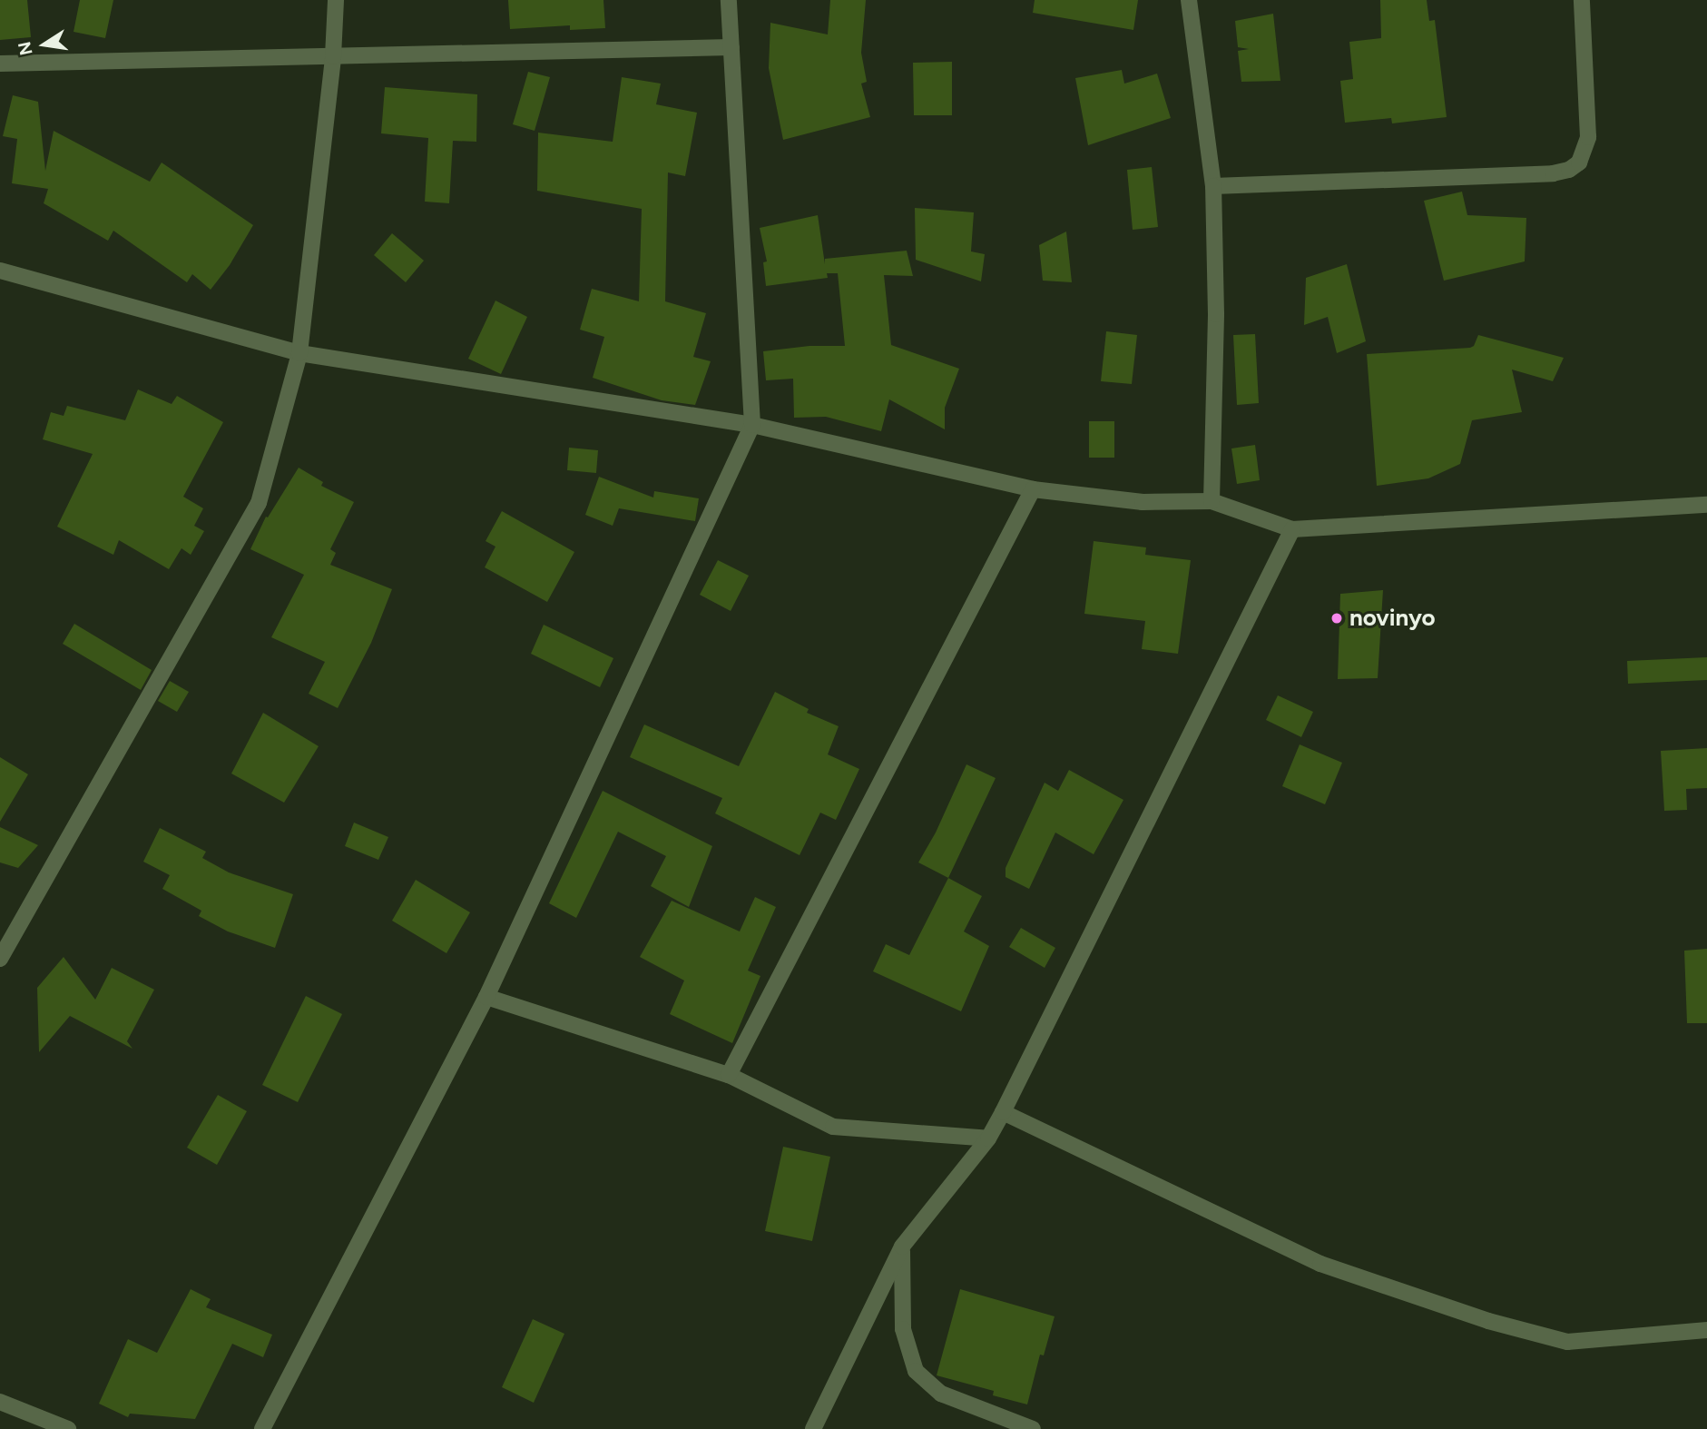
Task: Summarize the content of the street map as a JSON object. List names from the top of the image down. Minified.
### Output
{"places":["novinyo"],"north":"left"}
